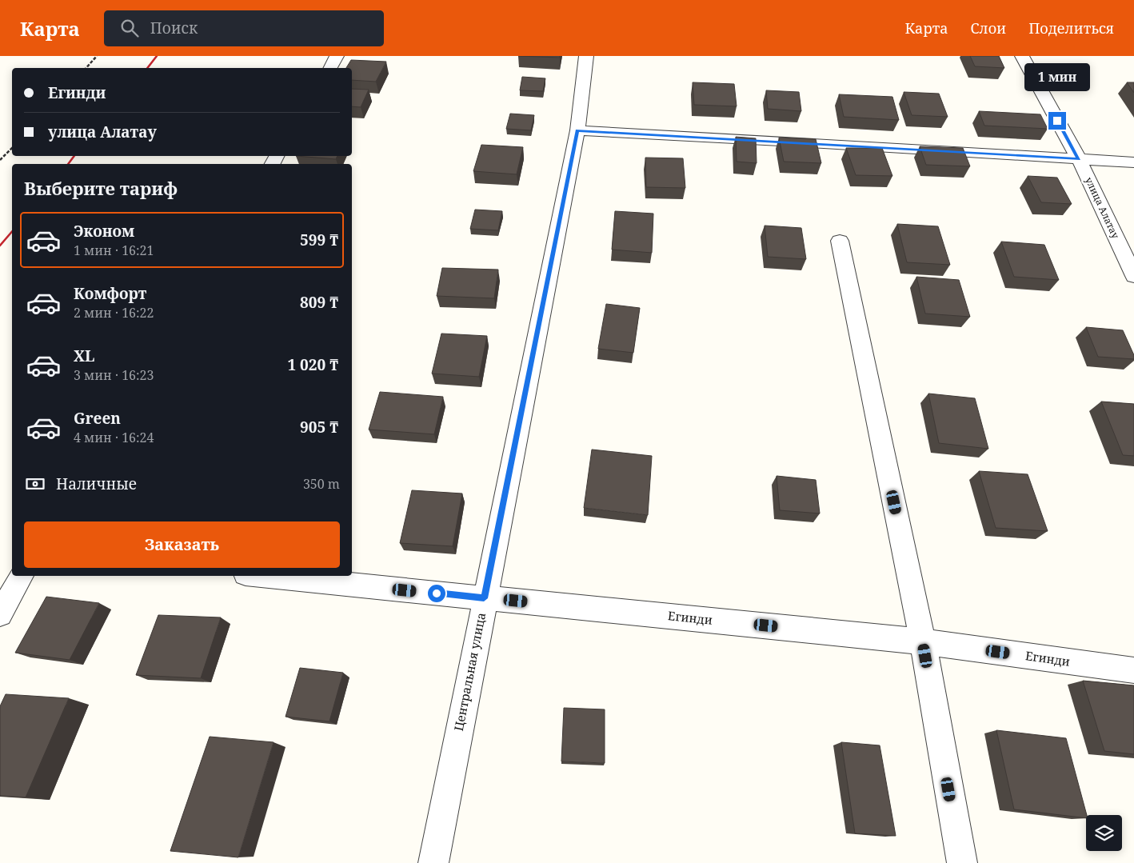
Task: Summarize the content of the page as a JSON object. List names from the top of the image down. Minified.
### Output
{"streets":{"street":["улица Алатау","Егинди","Центральная улица"]},"crossings":[["Егинди","Центральная улица"]],"page":{"header":"Карта","search":"Поиск","nav":["Карта","Слои","Поделиться"],"bubble":"1 мин","banner":["Егинди","улица Алатау"],"heading":"Выберите тариф","list":[{"name":"Эконом","note":"1 мин · 16:21","value":"599 ₸"},{"name":"Комфорт","note":"2 мин · 16:22","value":"809 ₸"},{"name":"XL","note":"3 мин · 16:23","value":"1 020 ₸"},{"name":"Green","note":"4 мин · 16:24","value":"905 ₸"}],"pay":["Наличные","350 m"],"buttons":"Заказать"}}
